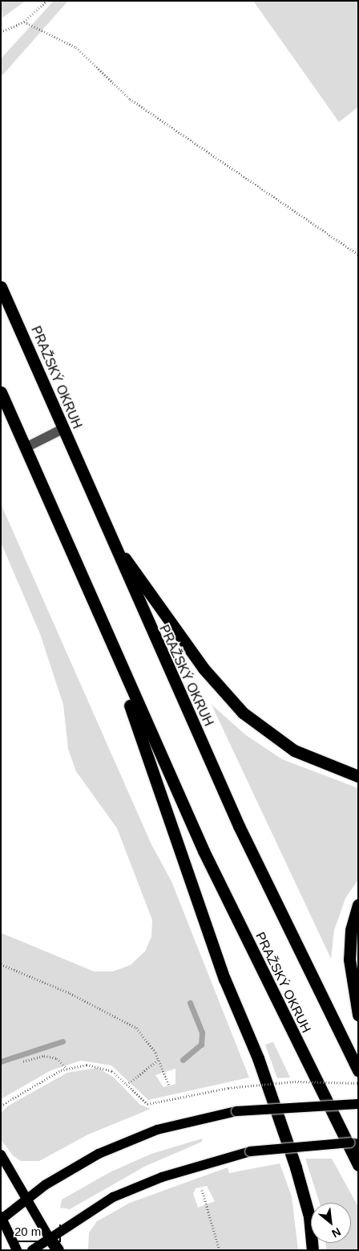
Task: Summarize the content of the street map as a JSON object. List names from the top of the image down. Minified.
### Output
{"streets":{"highway":["PRAŽSKÝ OKRUH"]},"scale_bar":"20 m","north":"bottom right"}
